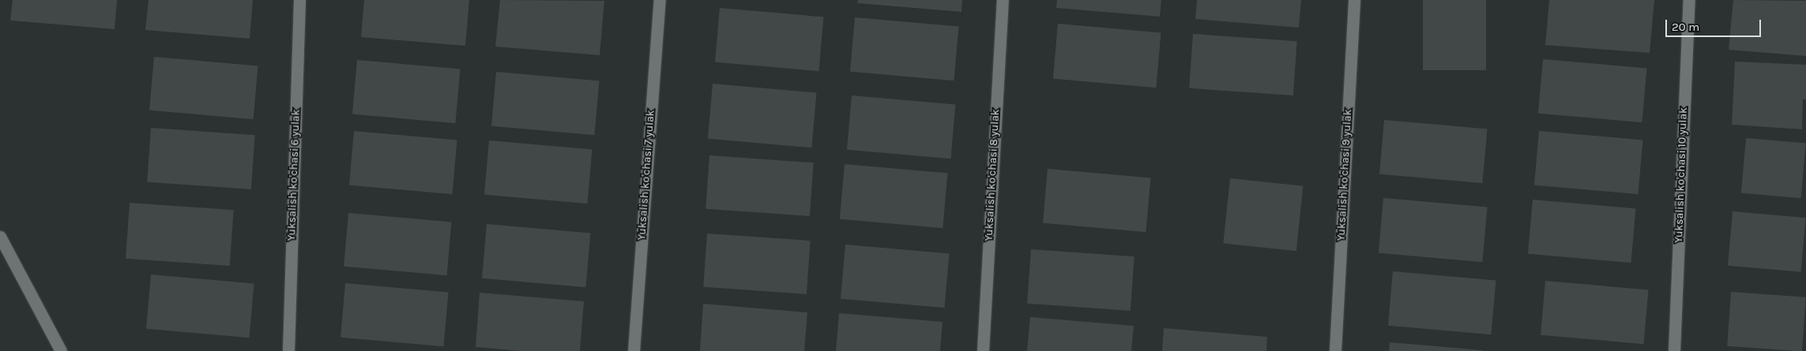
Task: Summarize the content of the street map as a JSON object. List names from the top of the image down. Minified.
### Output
{"streets":{"street":["Yuksalish ko'chasi 6 yulak","Yuksalish ko'chasi 7 yulak","Yuksalish ko'chasi 8 yulak","Yuksalish ko'chasi 9 yulak","Yuksalish ko'chasi 10 yulak"]},"scale_bar":"20 m"}
